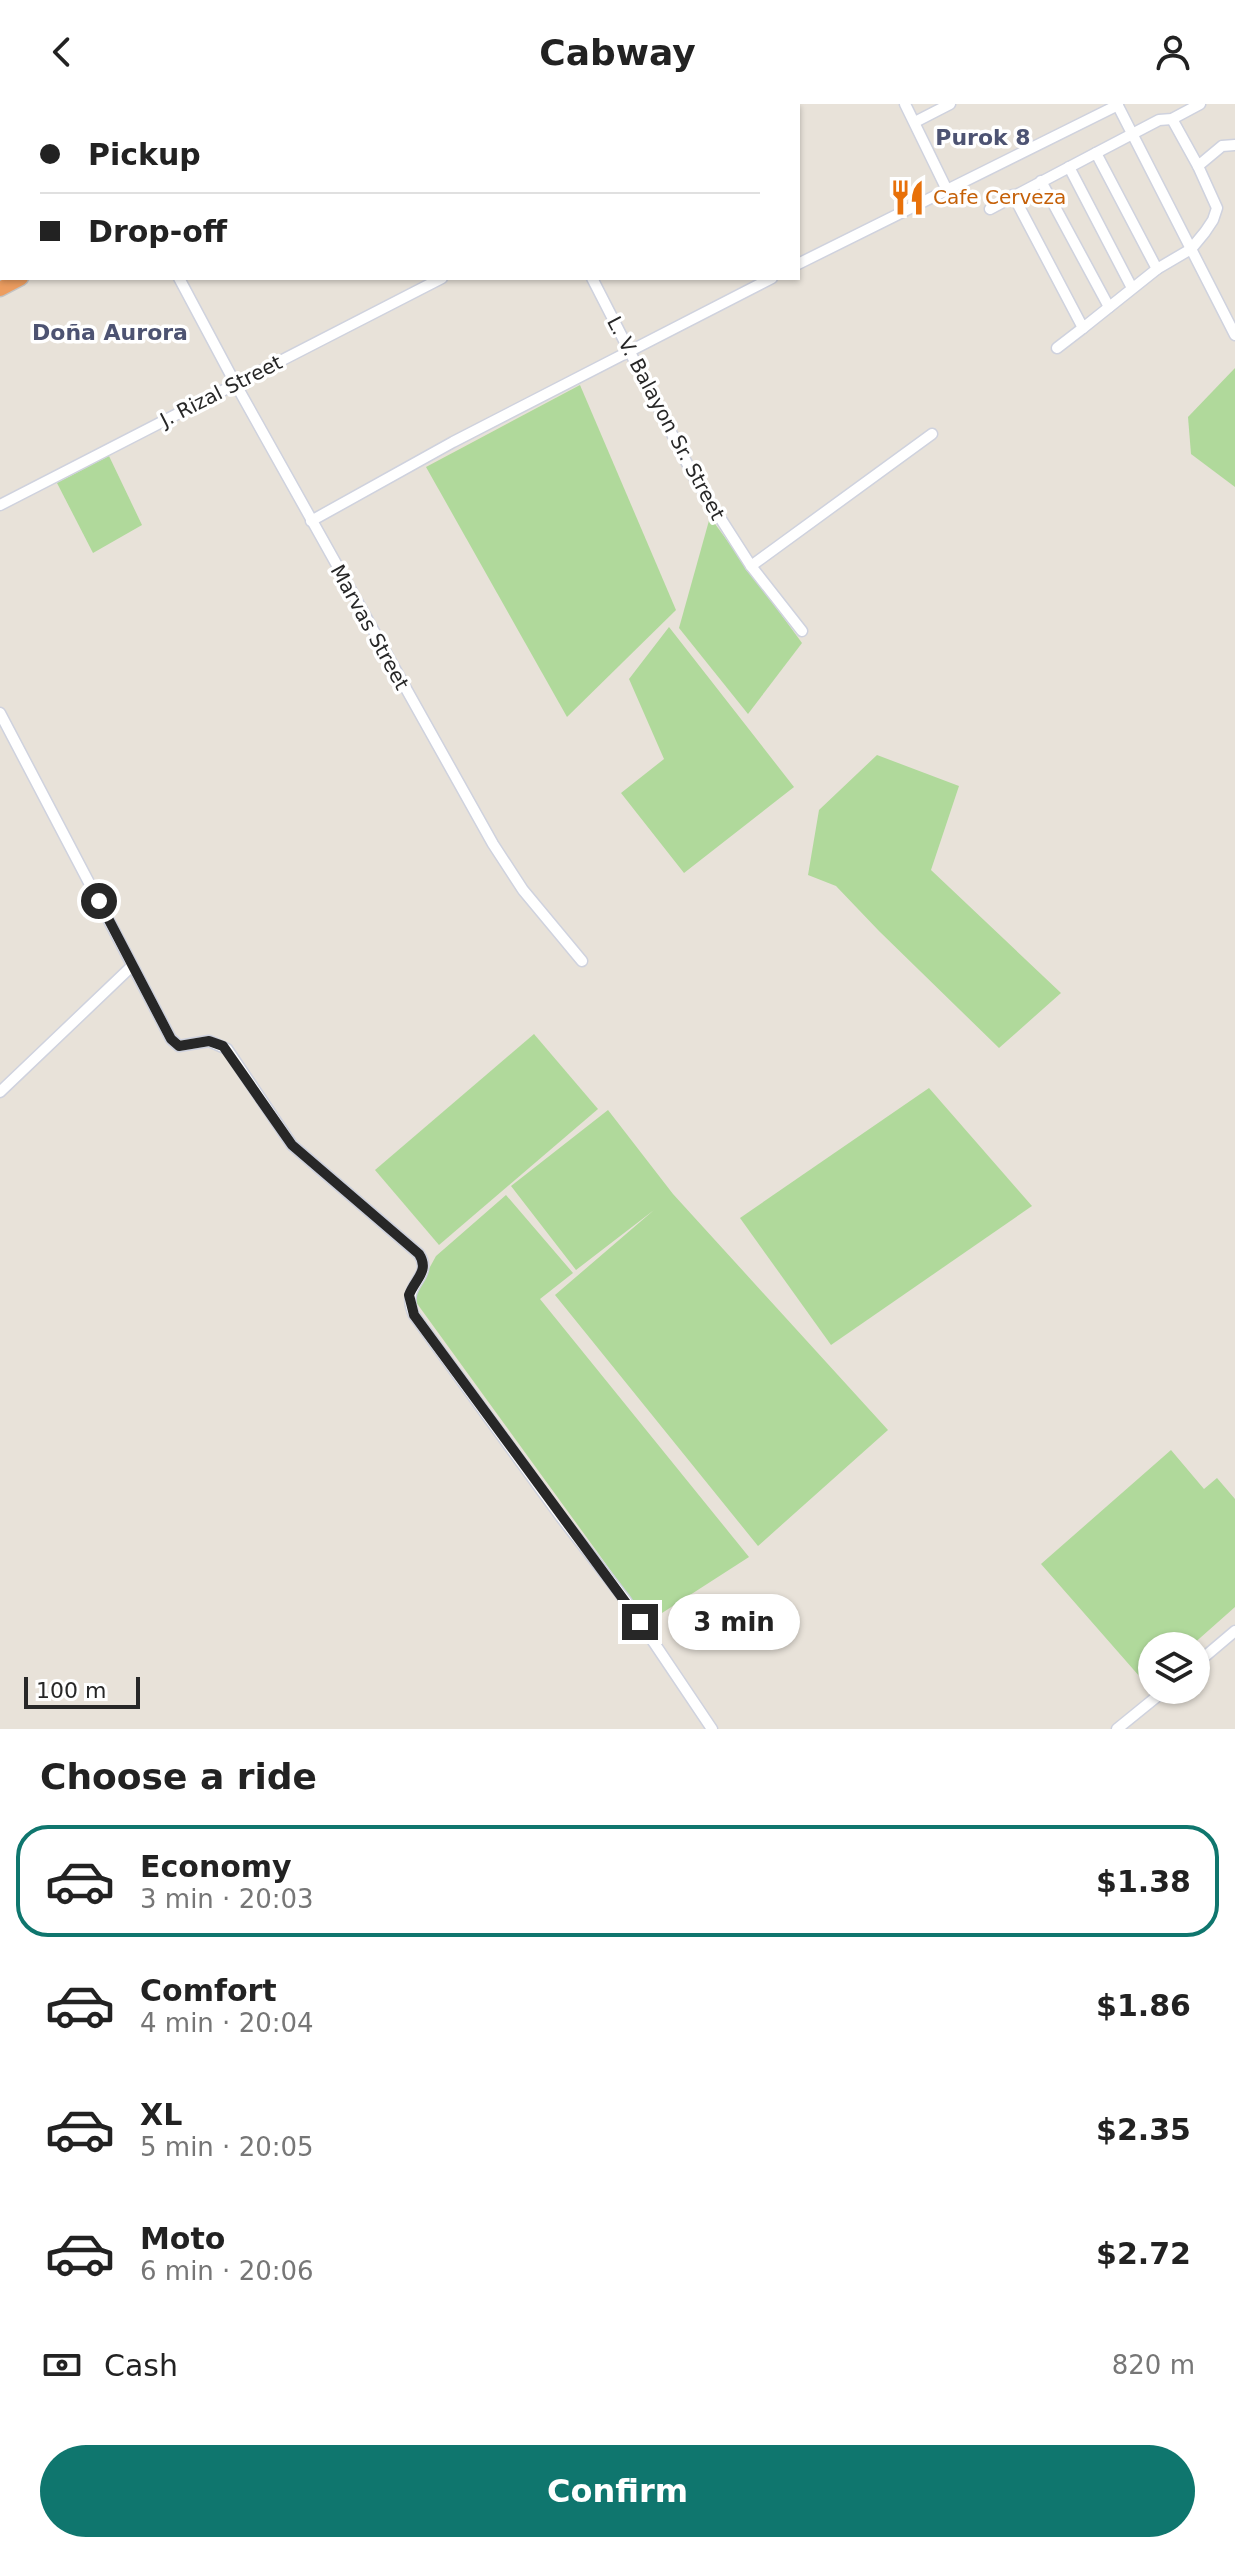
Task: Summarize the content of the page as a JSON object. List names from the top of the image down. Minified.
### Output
{"streets":{"street":["J. Rizal Street","L. V. Balayon Sr. Street","Marvas Street"]},"crossings":[["J. Rizal Street","Marvas Street"]],"districts":["Purok 8","Doña Aurora"],"places":{"restaurant":["Cafe Cerveza"]},"scale_bar":"100 m","page":{"header":"Cabway","banner":["Pickup","Drop-off"],"bubble":"3 min","scale":"100 m","heading":"Choose a ride","list":[{"name":"Economy","note":"3 min · 20:03","value":"$1.38"},{"name":"Comfort","note":"4 min · 20:04","value":"$1.86"},{"name":"XL","note":"5 min · 20:05","value":"$2.35"},{"name":"Moto","note":"6 min · 20:06","value":"$2.72"}],"pay":["Cash","820 m"],"buttons":"Confirm"}}
